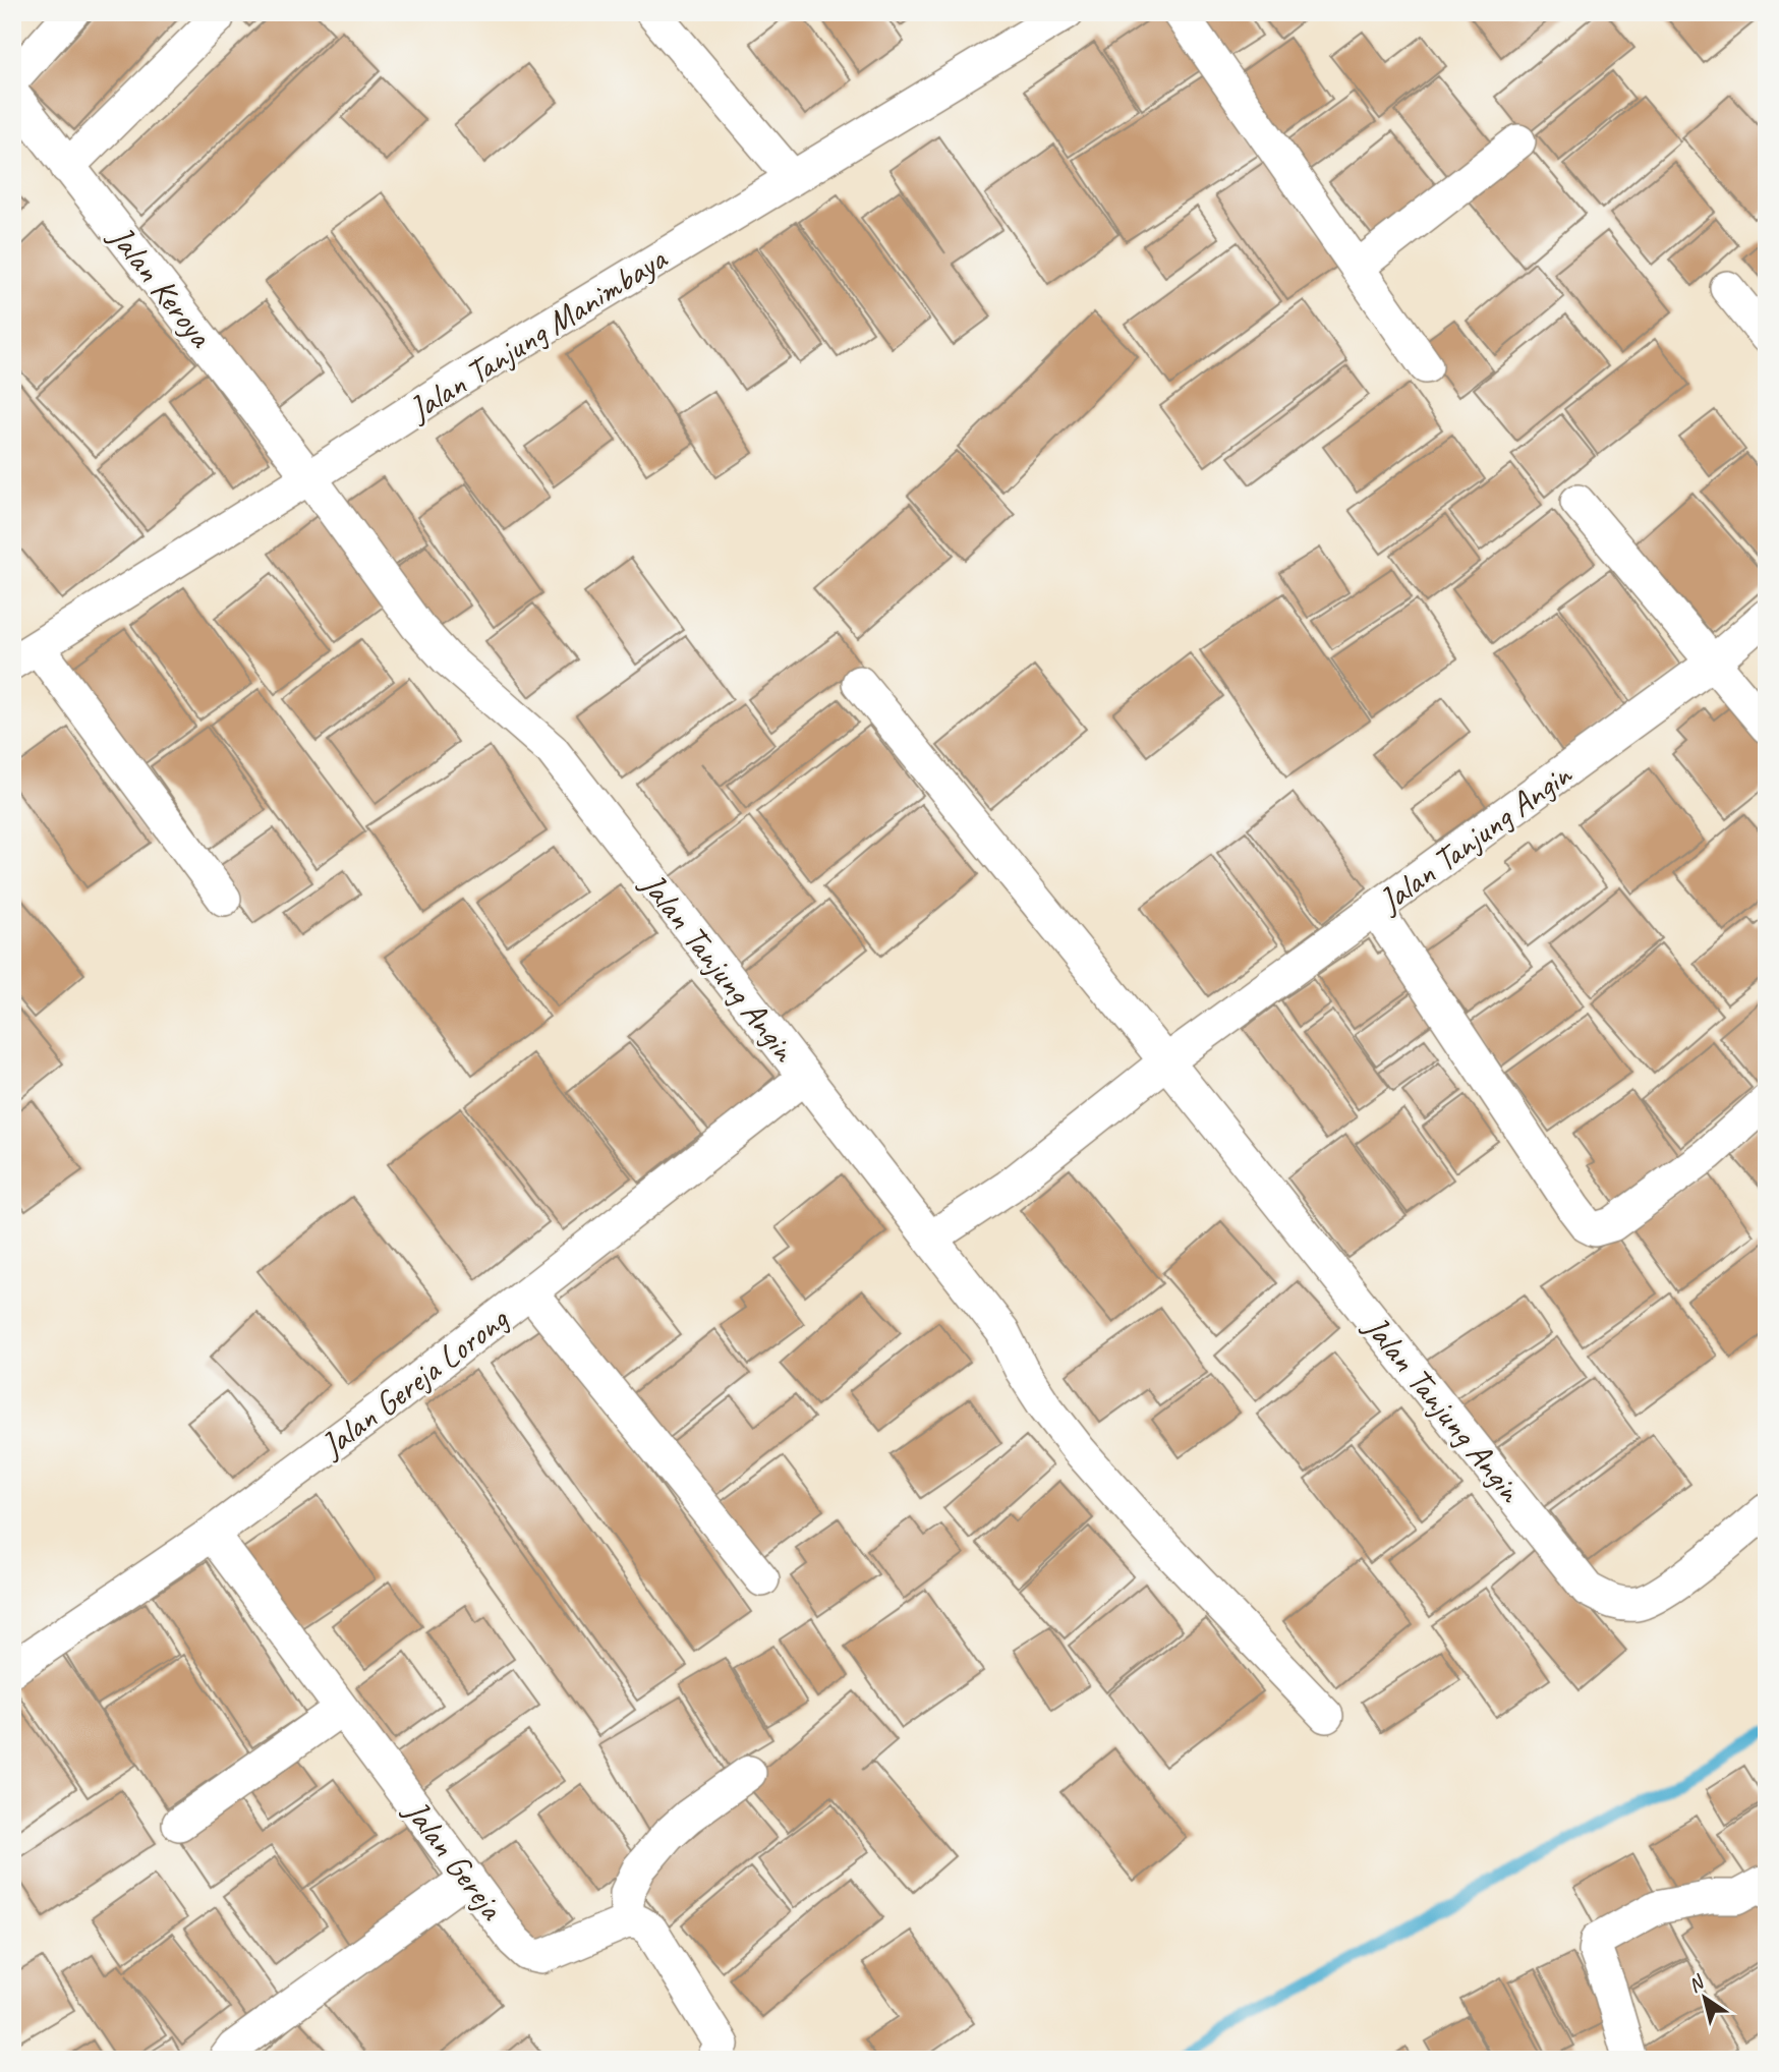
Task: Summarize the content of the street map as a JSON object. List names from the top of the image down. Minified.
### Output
{"streets":{"street":["Jalan Keroya","Jalan Tanjung Manimbaya","Jalan Tanjung Angin","Jalan Gereja Lorong","Jalan Gereja"]},"crossings":[["Jalan Keroya","Jalan Tanjung Manimbaya"],["Jalan Keroya","Jalan Tanjung Angin"],["Jalan Tanjung Manimbaya","Jalan Tanjung Angin"],["Jalan Tanjung Angin","Jalan Gereja Lorong"],["Jalan Gereja Lorong","Jalan Gereja"]],"north":"top left"}
